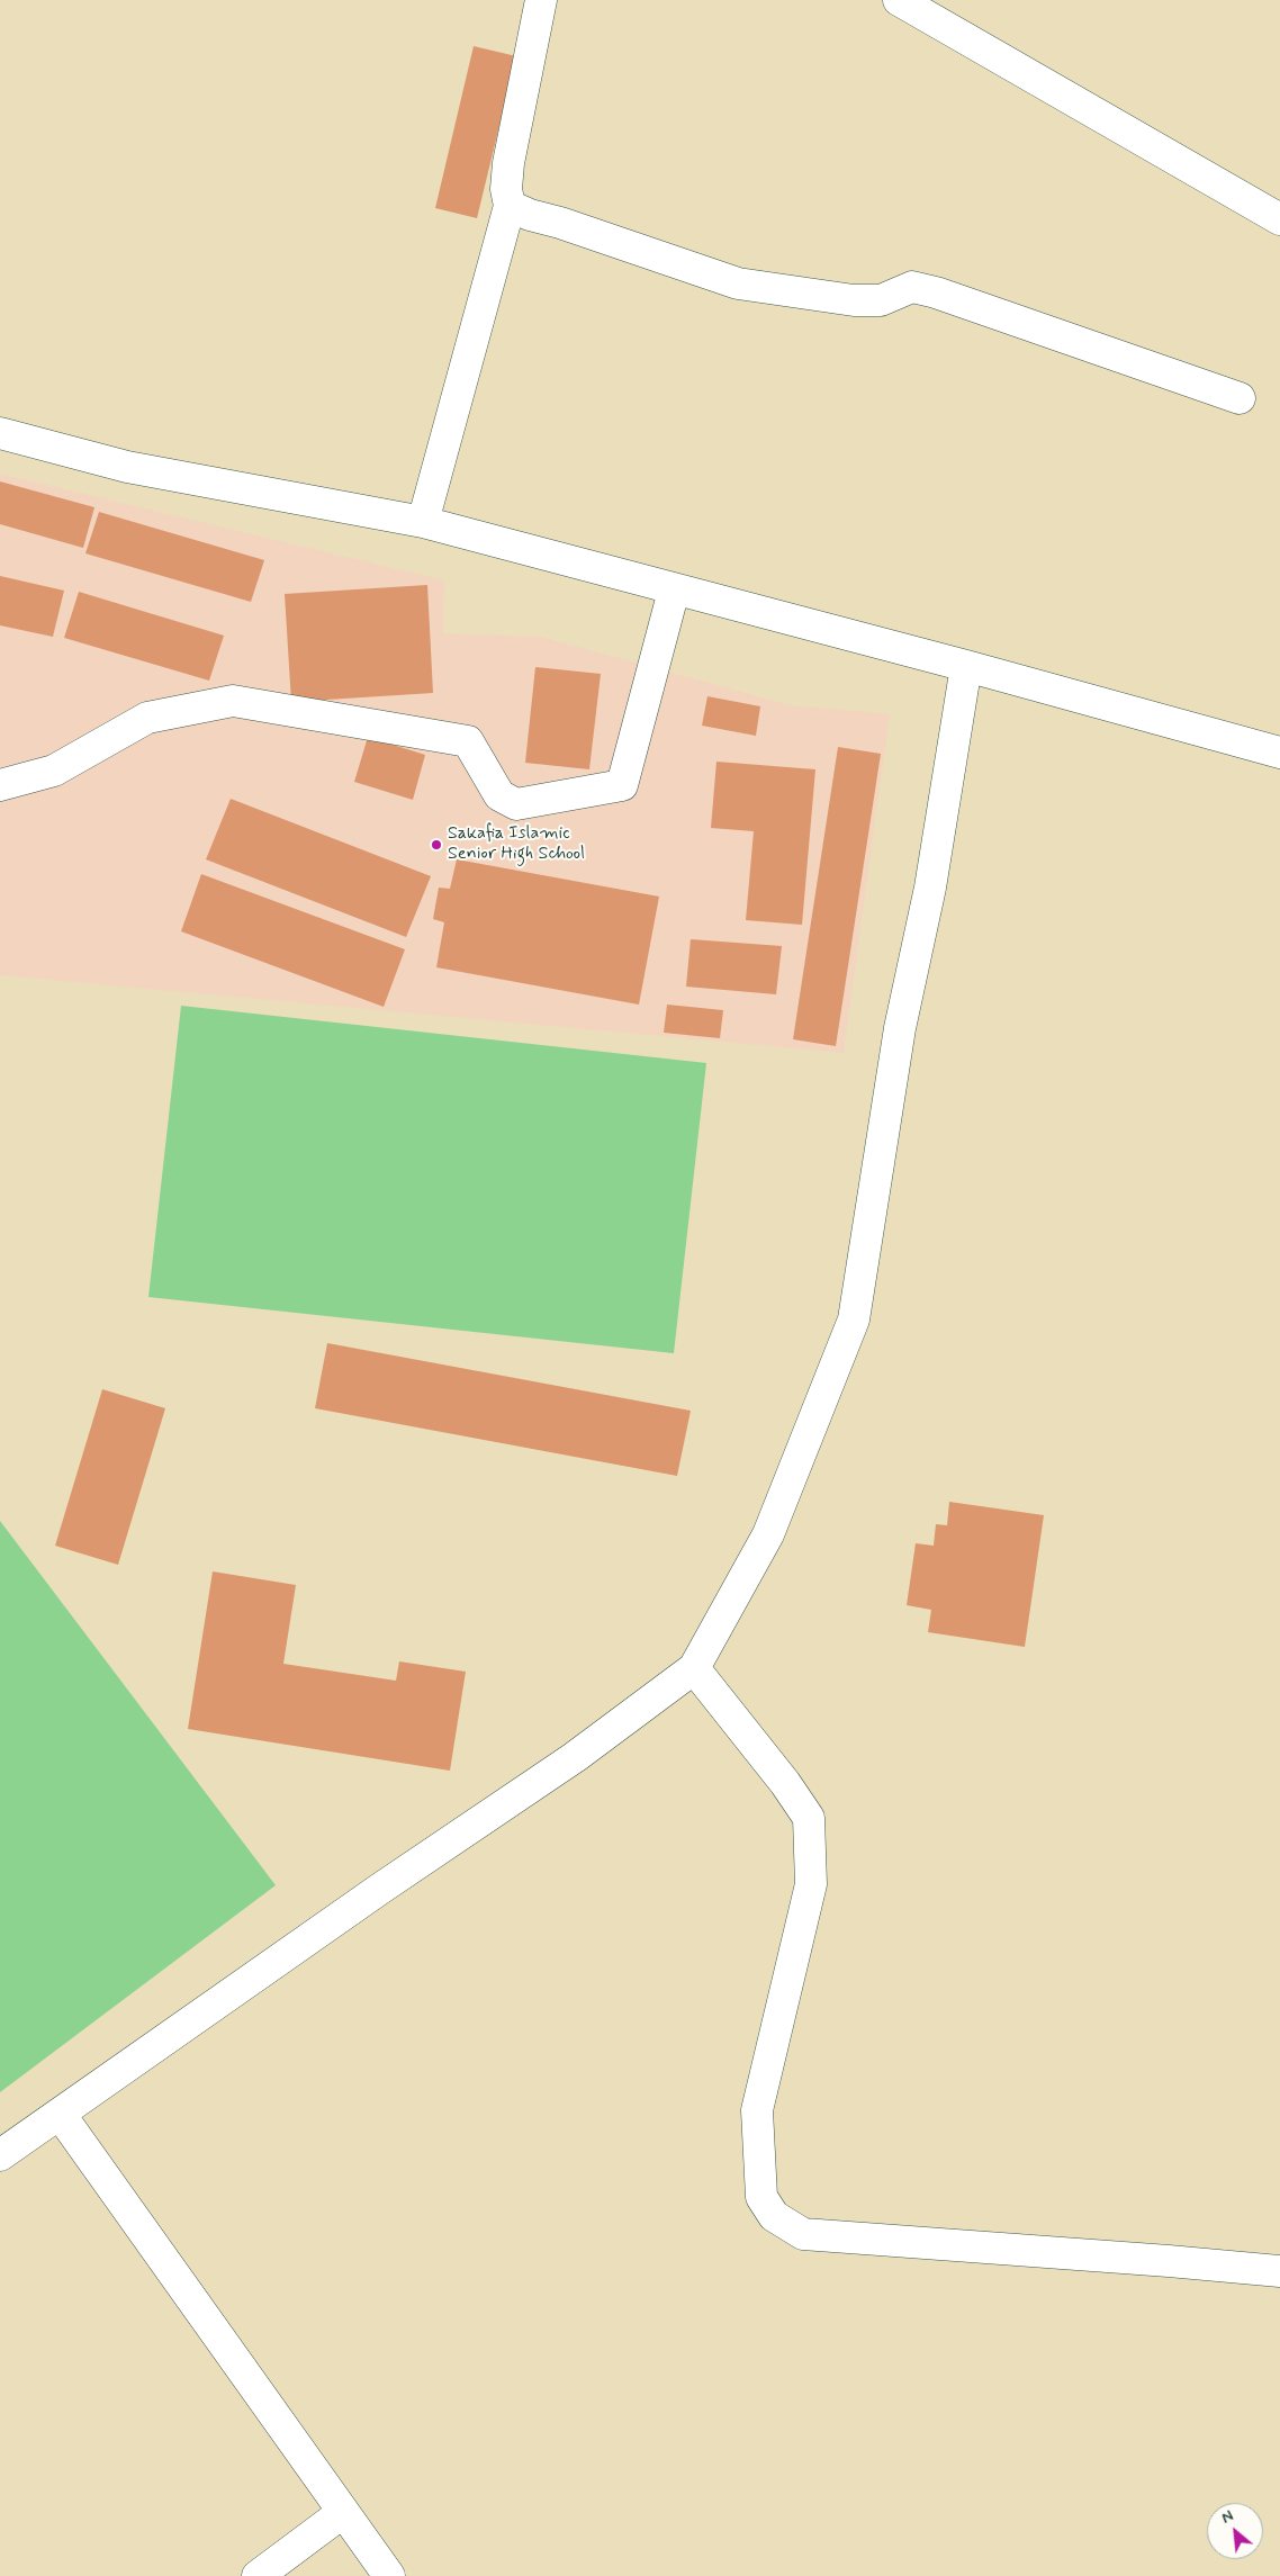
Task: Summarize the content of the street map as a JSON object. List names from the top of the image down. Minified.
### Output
{"places":["Sakafia Islamic Senior High School"],"north":"top left"}
